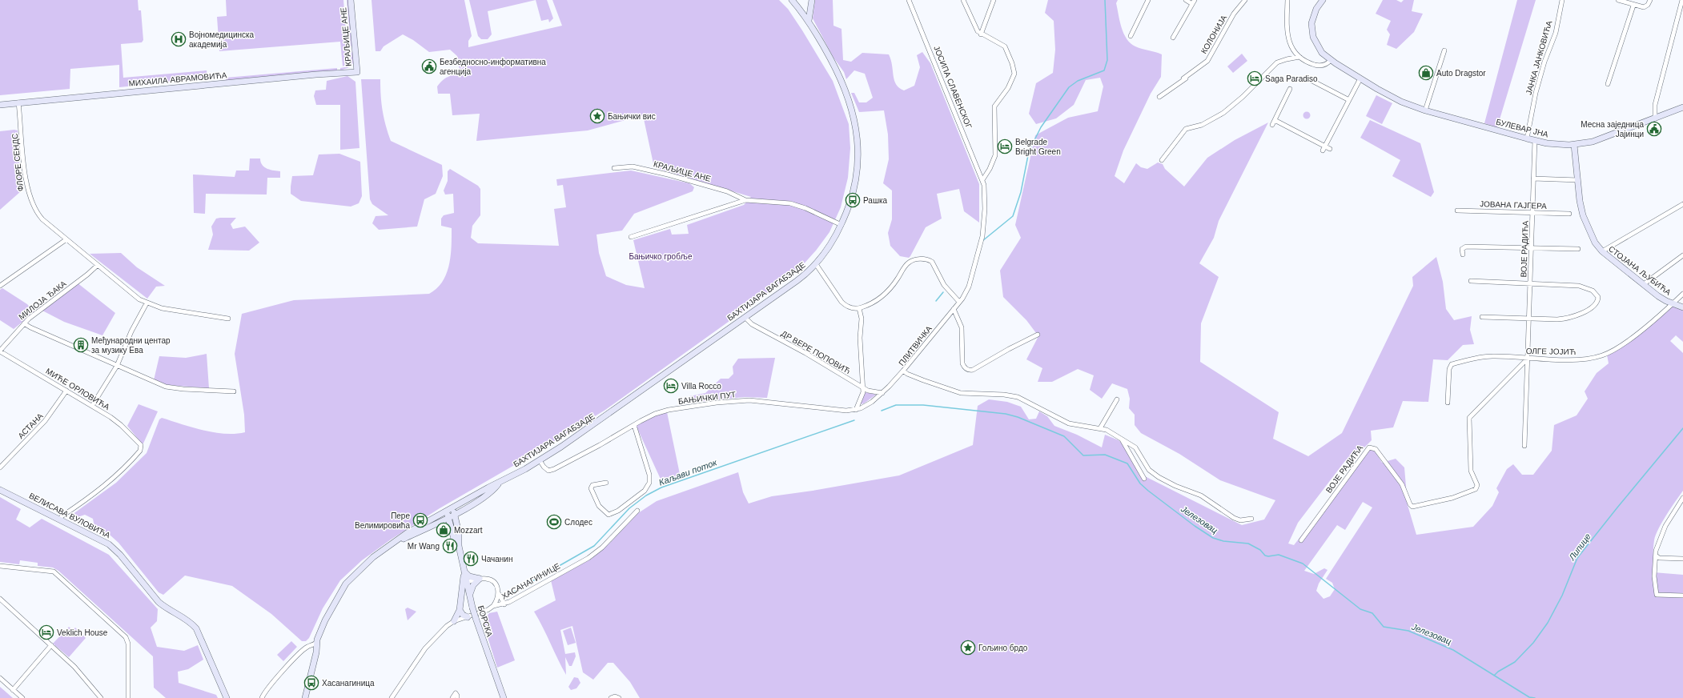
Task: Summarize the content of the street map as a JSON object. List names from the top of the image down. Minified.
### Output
{"streets":{"main road":["КРАЉИЦЕ АНЕ","МИХАИЛА АВРАМОВИЋА","БУЛЕВАР ЈНА","СТОЈАНА ЉУБИЋА","БАХТИЈАРА ВАГАБЗАДЕ","ВЕЛИСАВА ВУЛОВИЋА","БОРСКА"],"street":["КОЛОНИЈА","ЈАНКА ЈАНКОВИЋА","ЈОСИПА СЛАВЕНСКОГ","ФЛОРЕ СЕНДС","ЈОВАНА ГАЈГЕРА","ВОЈЕ РАДИЋА","МИЛОЈА ЂАКА","ПЛИТВИЧКА","ОЛГЕ ЈОЈИЋ","ДР ВЕРЕ ПОПОВИЋ","МИЋЕ ОРЛОВИЋА","БАЊИЧКИ ПУТ","АСТАНА","ХАСАНАГИНИЦЕ"]},"crossings":[["КРАЉИЦЕ АНЕ","МИХАИЛА АВРАМОВИЋА"],["ЈАНКА ЈАНКОВИЋА","БУЛЕВАР ЈНА"],["МИХАИЛА АВРАМОВИЋА","ФЛОРЕ СЕНДС"],["ЈОСИПА СЛАВЕНСКОГ","ПЛИТВИЧКА"],["БУЛЕВАР ЈНА","ВОЈЕ РАДИЋА"],["БУЛЕВАР ЈНА","СТОЈАНА ЉУБИЋА"],["ЈОВАНА ГАЈГЕРА","ВОЈЕ РАДИЋА"],["ВОЈЕ РАДИЋА","ОЛГЕ ЈОЈИЋ"],["СТОЈАНА ЉУБИЋА","ОЛГЕ ЈОЈИЋ"],["БАХТИЈАРА ВАГАБЗАДЕ","ДР ВЕРЕ ПОПОВИЋ"],["БАХТИЈАРА ВАГАБЗАДЕ","БАЊИЧКИ ПУТ"],["БАХТИЈАРА ВАГАБЗАДЕ","БОРСКА"],["МИЛОЈА ЂАКА","МИЋЕ ОРЛОВИЋА"],["МИЋЕ ОРЛОВИЋА","АСТАНА"],["МИЋЕ ОРЛОВИЋА","ВЕЛИСАВА ВУЛОВИЋА"]],"water":["Каљави поток","Јелезовац","Липице"],"parks":["Бањичко гробље"],"places":{"hospital":["Војномедицинска академија"],"public building":["Безбедносно-информативна агенција","Месна заједница Јајинци"],"shop":["Auto Dragstor","Mozzart"],"hotel":["Saga Paradiso","Belgrade Bright Green","Villa Rocco","Veklich House"],"place":["Бањички вис","Гољино брдо"],"bus stop":["Рашка","Пере Велимировића","Хасанагиница"],"building":["Међународни центар за музику Ева"],"sports":["Слодес"],"restaurant":["Mr Wang","Чачанин"]}}
